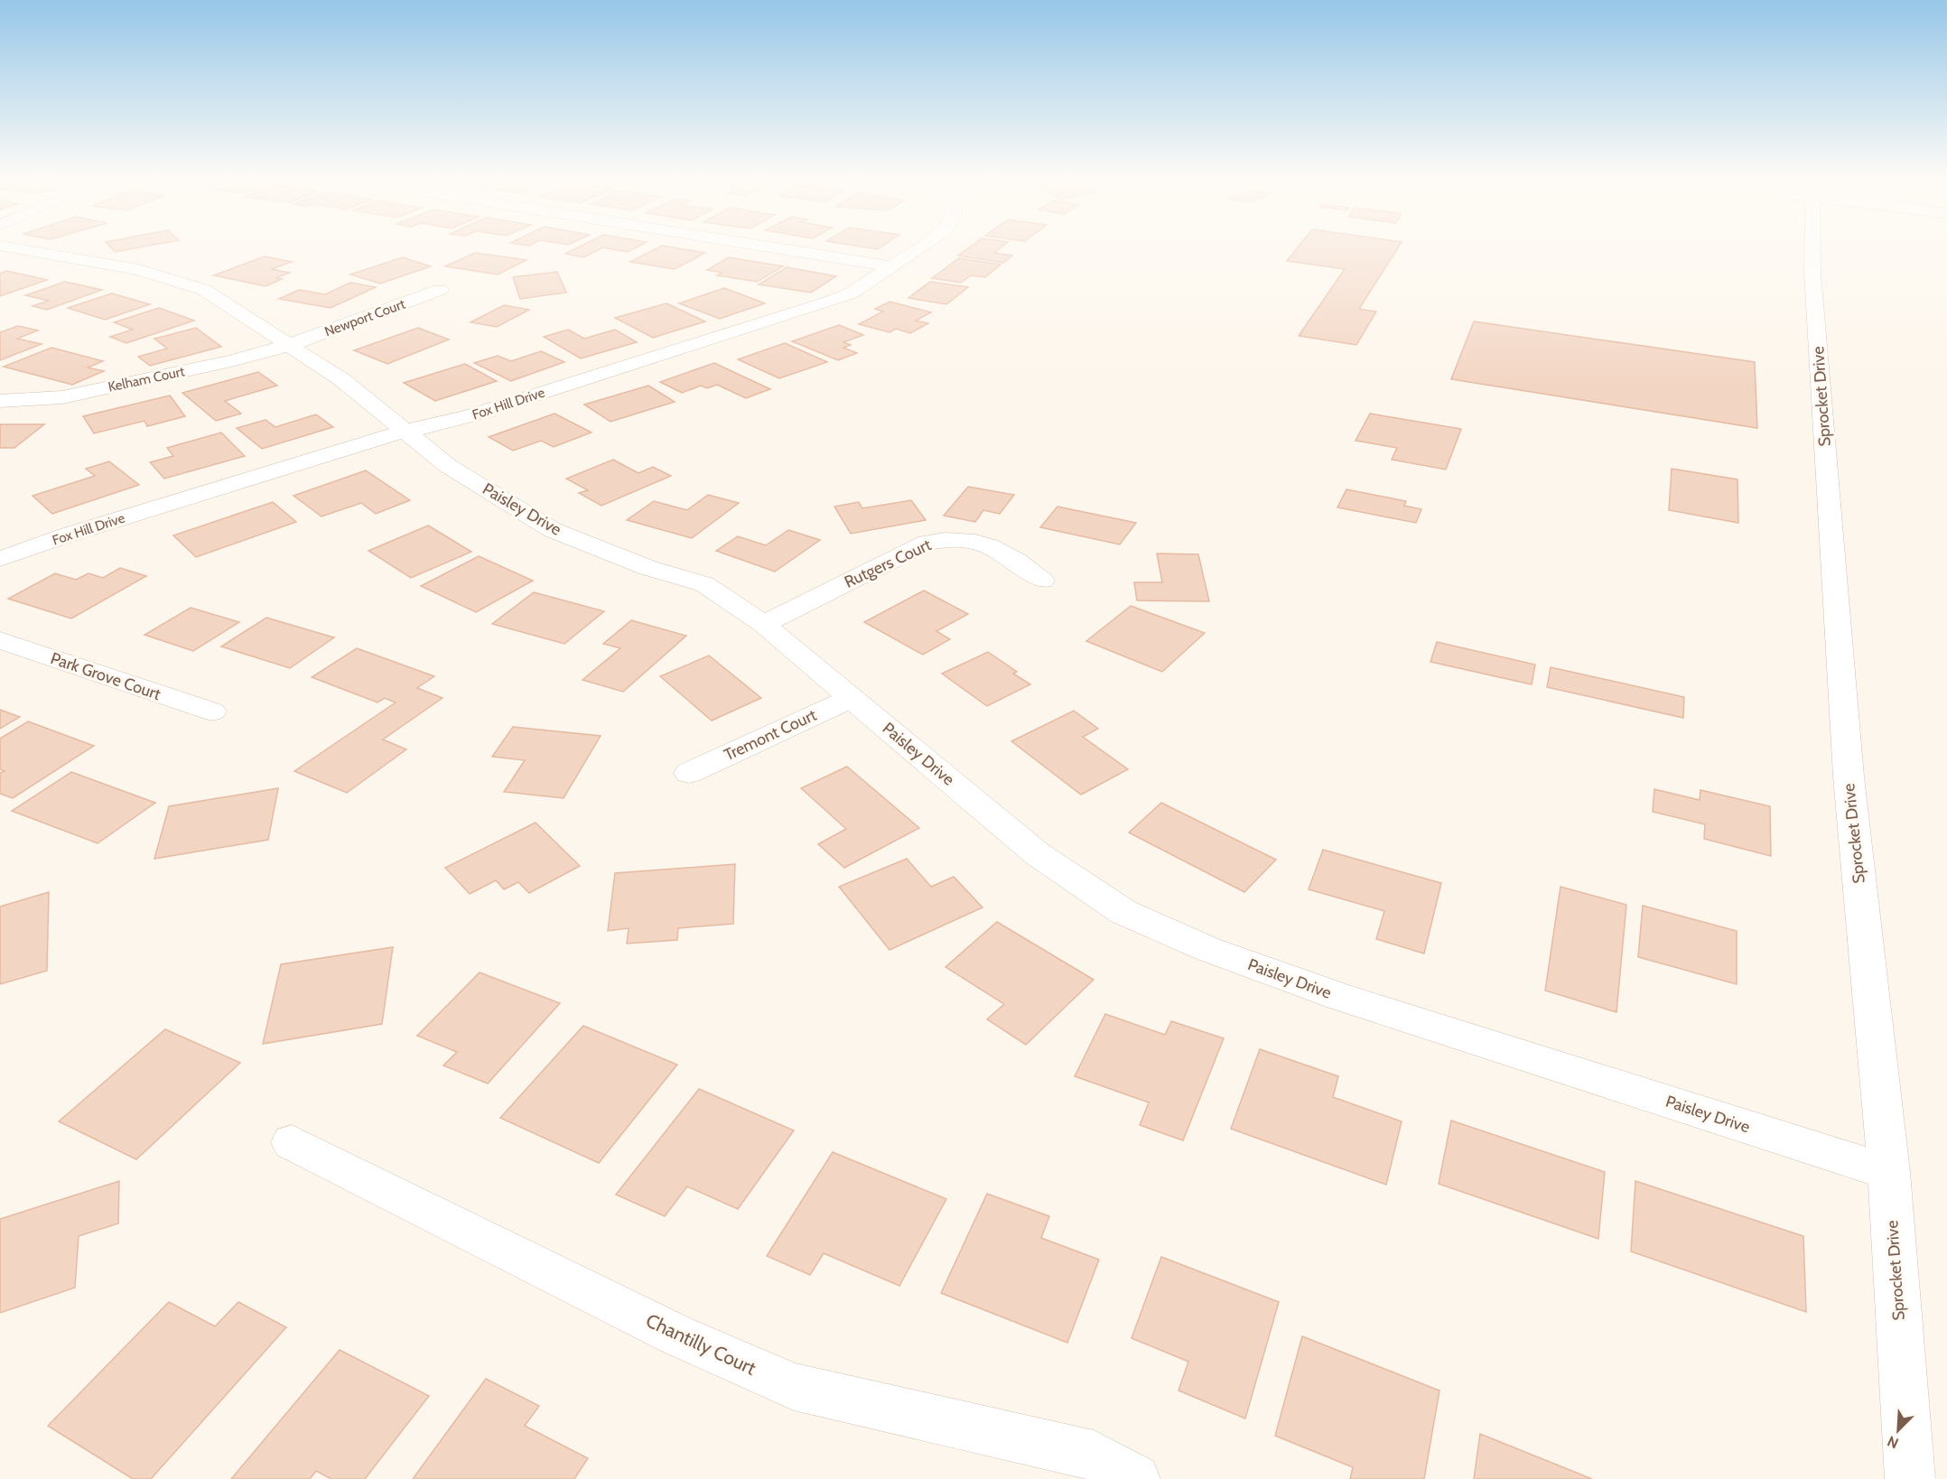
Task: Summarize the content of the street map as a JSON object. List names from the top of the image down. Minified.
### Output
{"streets":{"street":["Newport Court","Kelham Court","Sprocket Drive","Fox Hill Drive","Paisley Drive","Rutgers Court","Park Grove Court","Tremont Court","Chantilly Court"]},"crossings":[["Newport Court","Kelham Court"],["Newport Court","Paisley Drive"],["Kelham Court","Paisley Drive"],["Sprocket Drive","Paisley Drive"],["Fox Hill Drive","Paisley Drive"],["Paisley Drive","Rutgers Court"],["Paisley Drive","Tremont Court"]],"north":"bottom left"}
